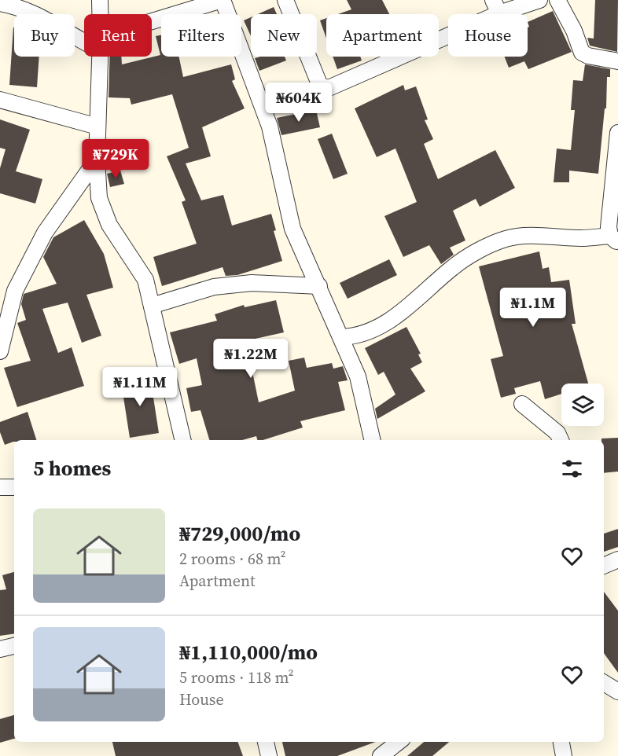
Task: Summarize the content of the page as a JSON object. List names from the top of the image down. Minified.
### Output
{"page":{"chip":["Buy","Rent","Filters","New","Apartment","House"],"price":["₦604K","₦729K","₦1.1M","₦1.22M","₦1.11M"],"heading":"5 homes","list":[{"name":"₦729,000/mo","note":"2 rooms · 68 m² · Apartment"},{"name":"₦1,110,000/mo","note":"5 rooms · 118 m² · House"}]}}
